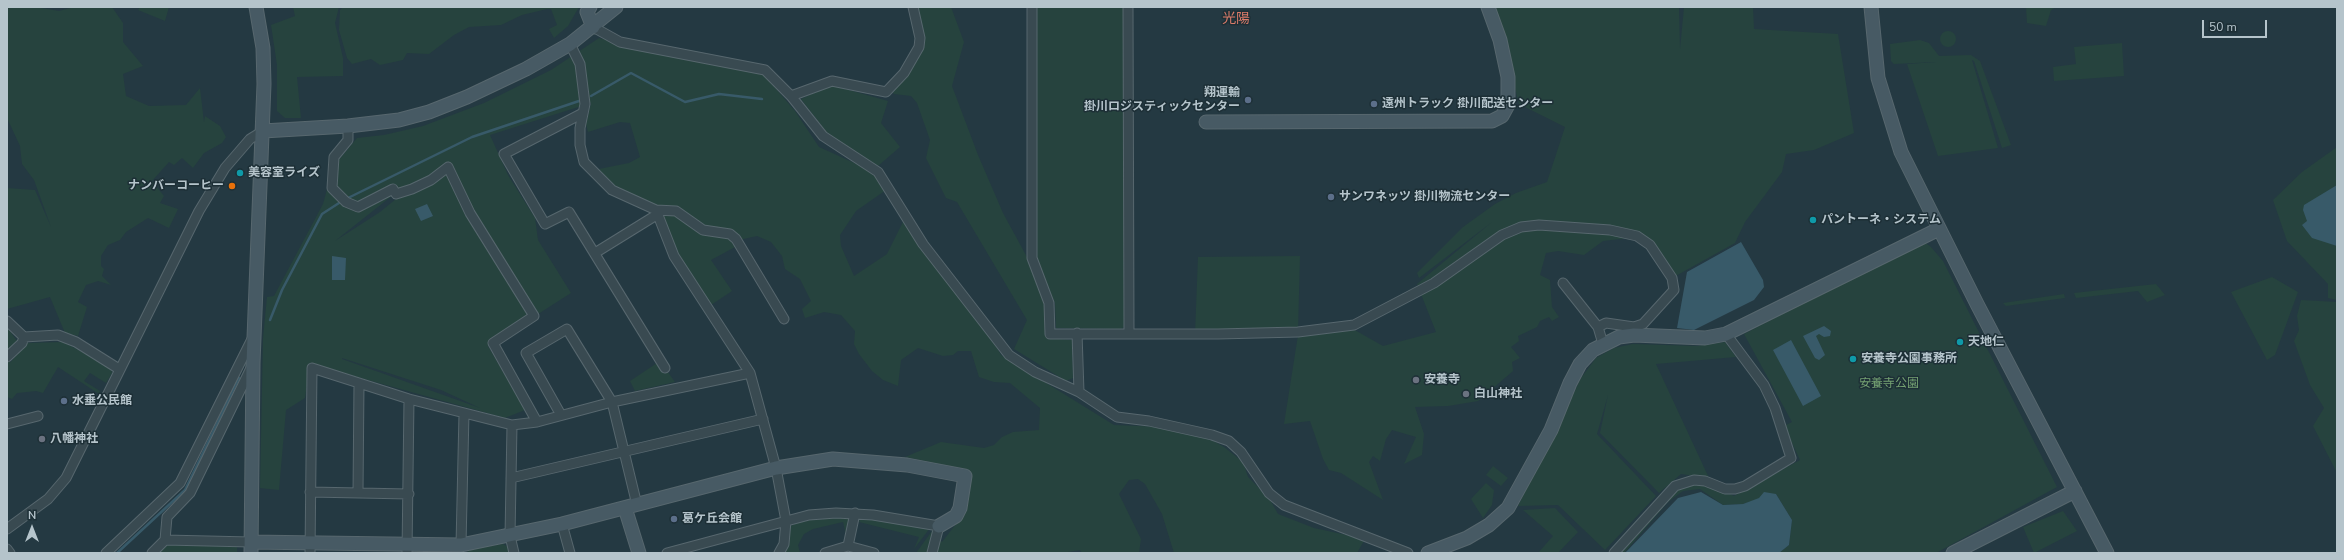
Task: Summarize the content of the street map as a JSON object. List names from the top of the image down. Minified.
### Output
{"districts":["光陽"],"parks":["安養寺公園"],"places":["翔運輸 掛川ロジスティックセンター","遠州トラック 掛川配送センター","美容室ライズ","ナンバーコーヒー","サンワネッツ 掛川物流センター","パントーネ・システム","天地仁","安養寺公園事務所","安養寺","白山神社","水垂公民館","八幡神社","葛ケ丘会館"],"scale_bar":"50 m","north":"top"}
